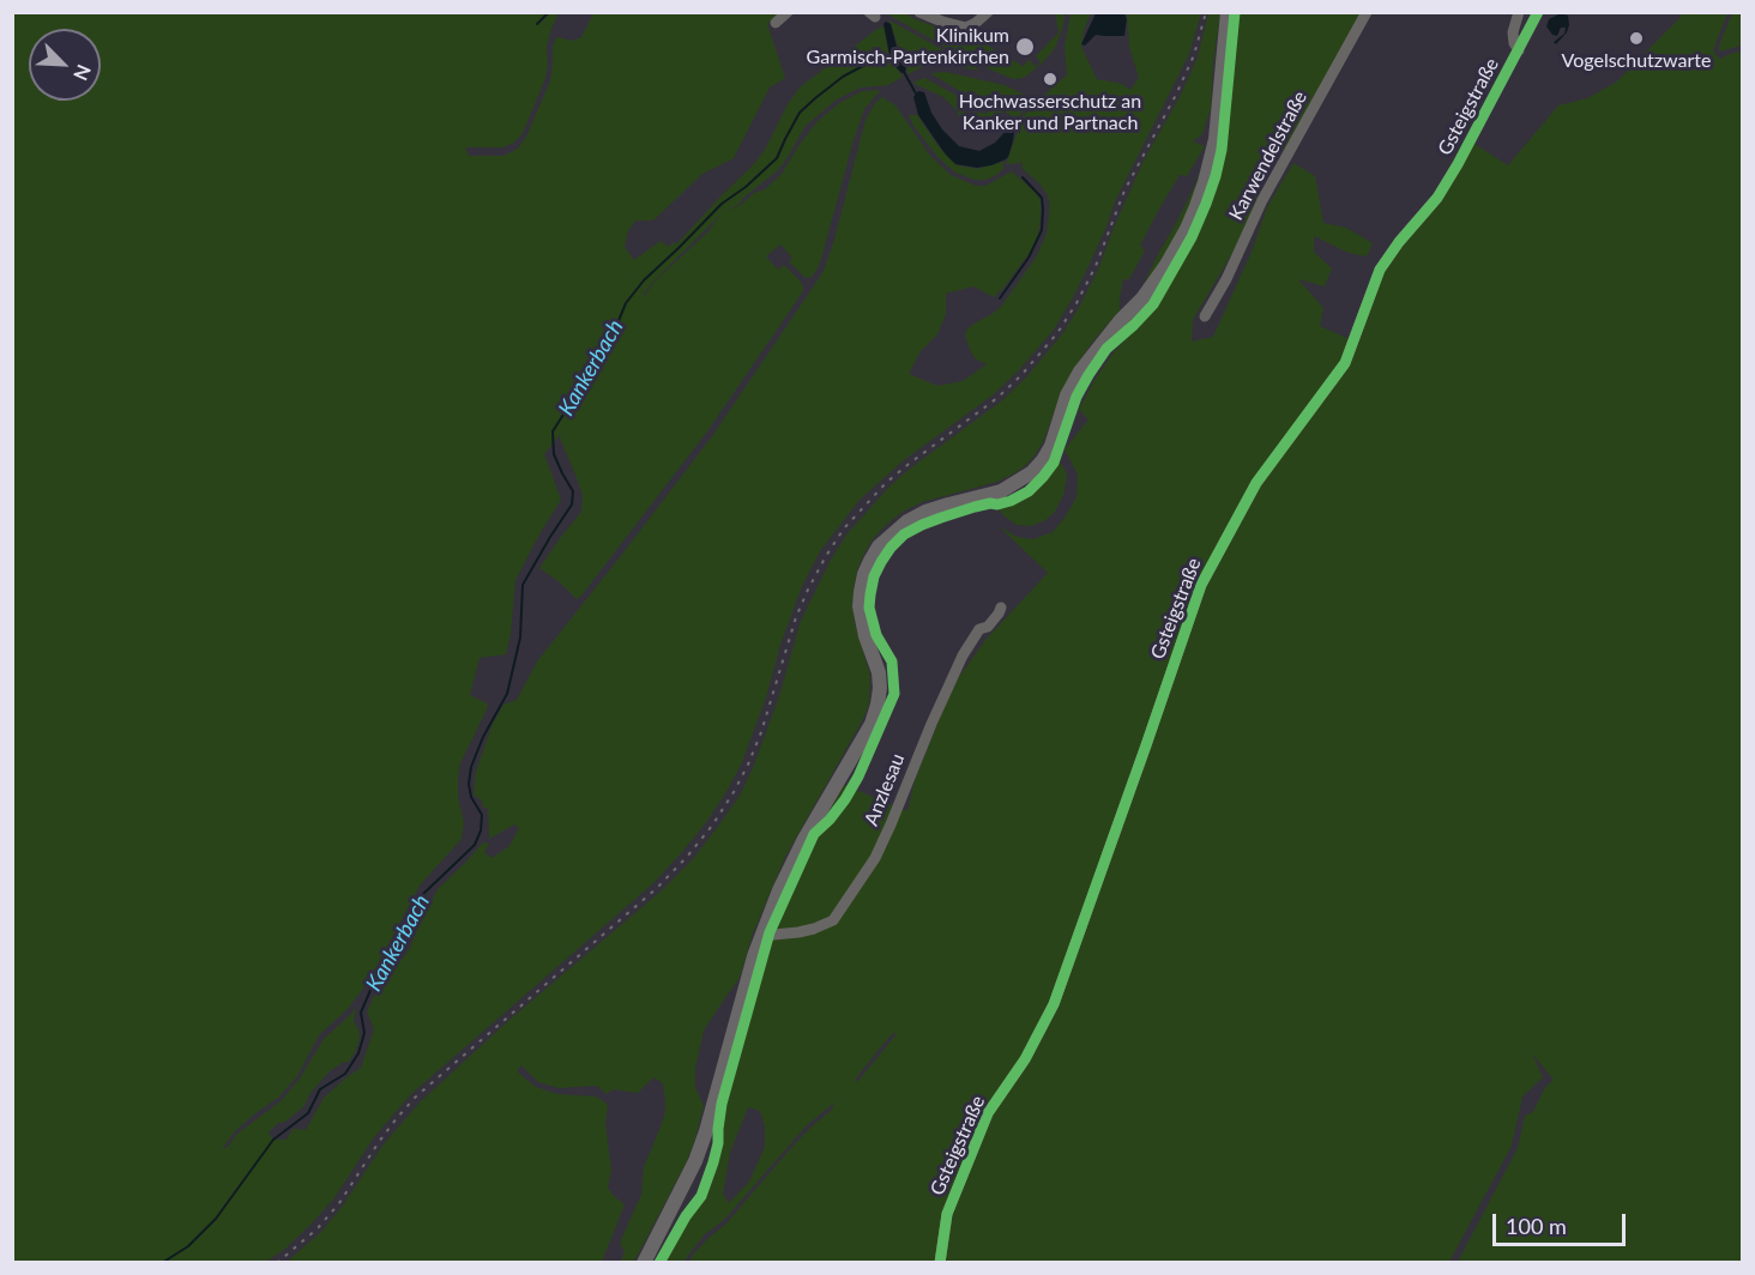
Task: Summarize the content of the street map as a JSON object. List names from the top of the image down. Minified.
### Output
{"streets":{"street":["Gsteigstraße","Karwendelstraße","Anzlesau"]},"water":["Kankerbach"],"places":["Vogelschutzwarte","Klinikum Garmisch-Partenkirchen","Hochwasserschutz an Kanker und Partnach"],"scale_bar":"100 m","north":"bottom right"}
